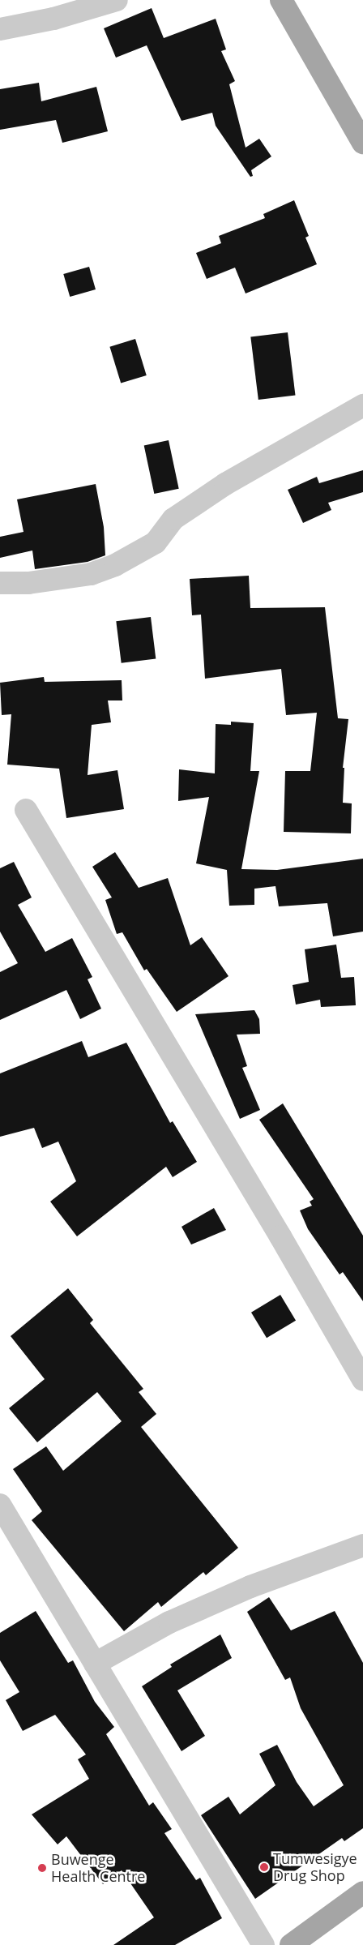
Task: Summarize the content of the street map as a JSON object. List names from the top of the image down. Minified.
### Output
{"places":["Tumwesigye Drug Shop","Buwenge Health Centre"]}
